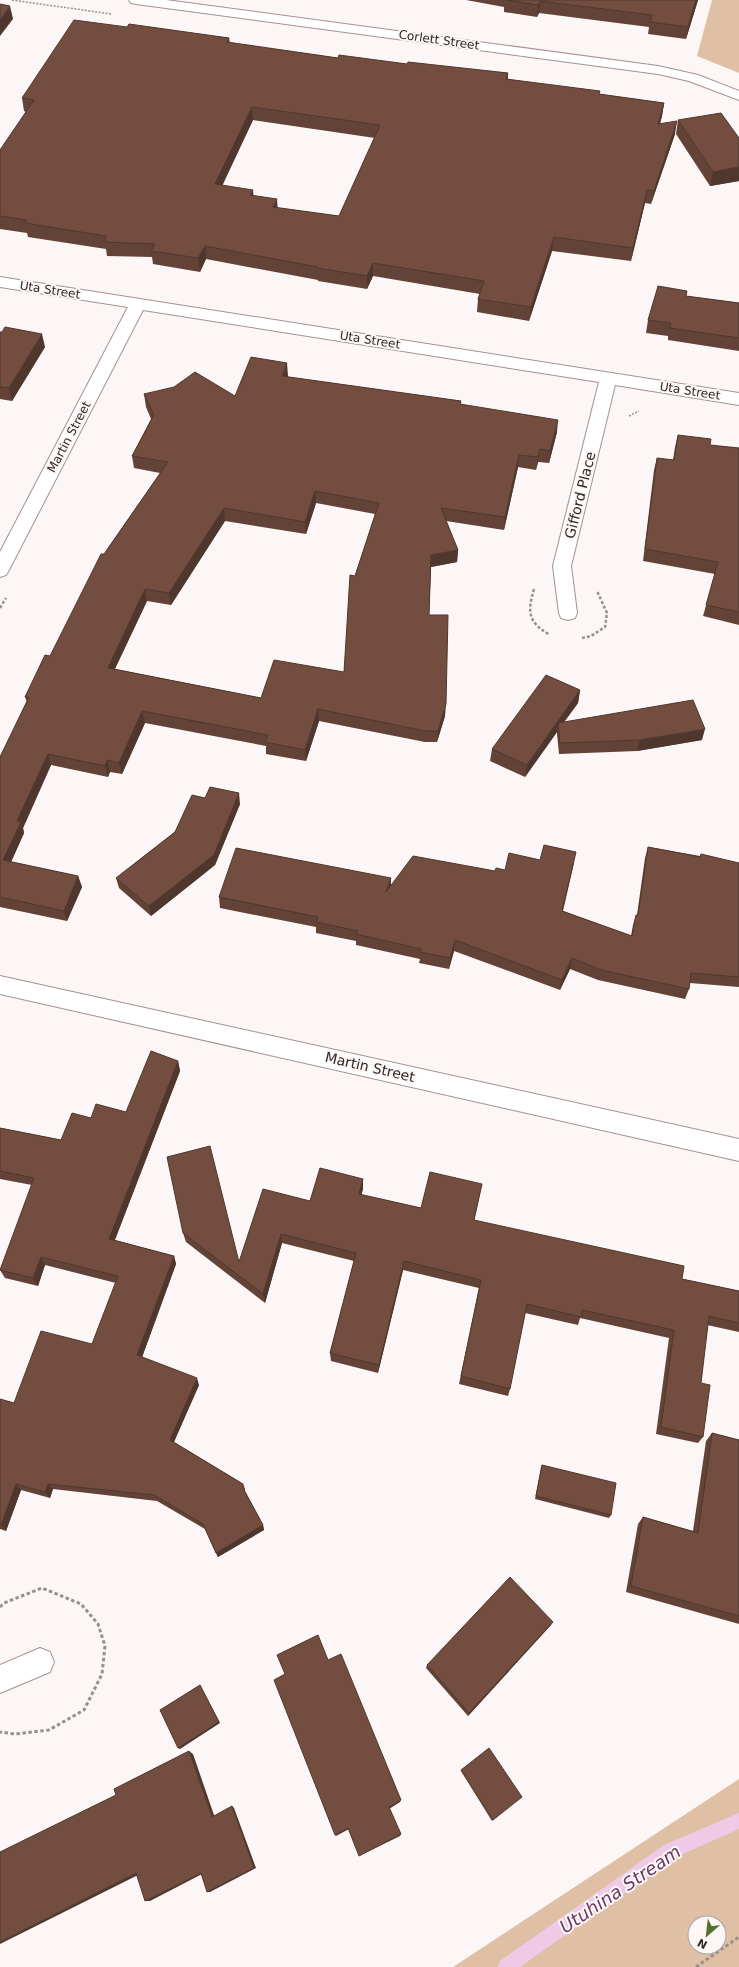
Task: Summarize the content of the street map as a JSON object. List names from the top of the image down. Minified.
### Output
{"streets":{"street":["Corlett Street","Uta Street","Martin Street","Gifford Place"]},"crossings":[["Uta Street","Martin Street"],["Uta Street","Gifford Place"]],"water":["Utuhina Stream"],"north":"bottom left"}
